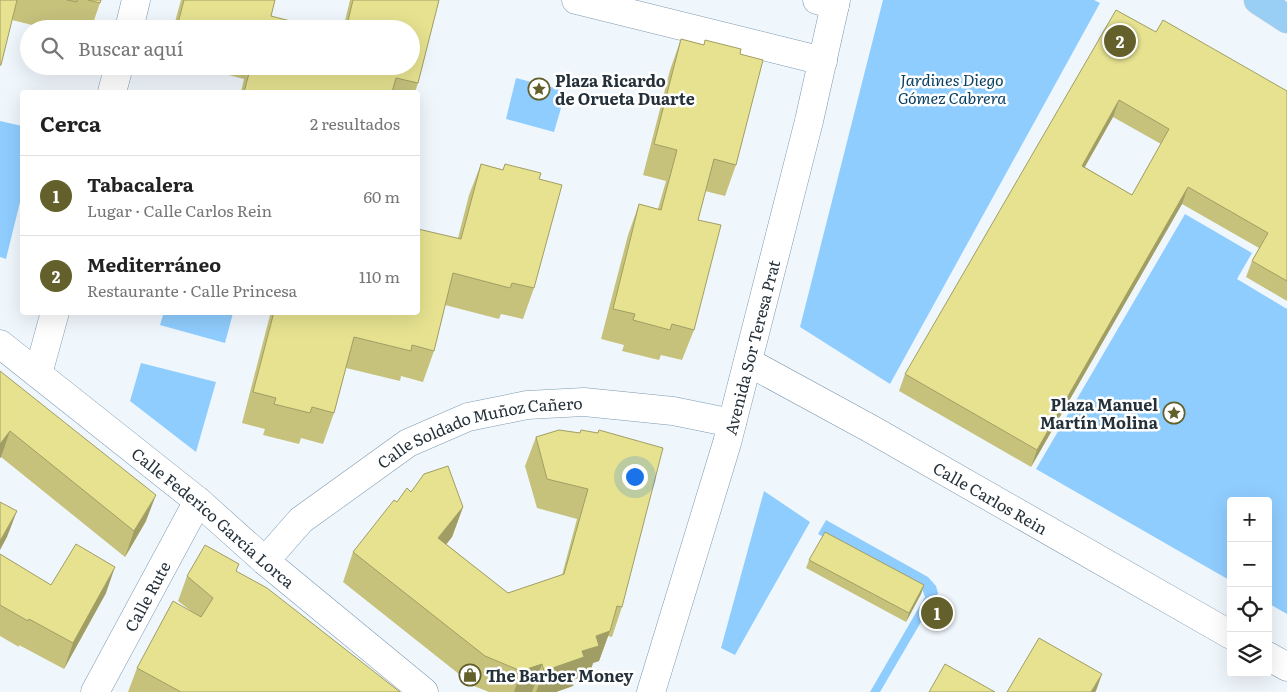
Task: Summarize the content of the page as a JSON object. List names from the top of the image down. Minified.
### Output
{"streets":{"street":["Avenida Sor Teresa Prat","Calle Soldado Muñoz Cañero","Calle Carlos Rein","Calle Federico García Lorca","Calle Rute"]},"crossings":[["Avenida Sor Teresa Prat","Calle Soldado Muñoz Cañero"],["Avenida Sor Teresa Prat","Calle Carlos Rein"],["Calle Soldado Muñoz Cañero","Calle Federico García Lorca"],["Calle Federico García Lorca","Calle Rute"]],"parks":["Jardines Diego Gómez Cabrera"],"places":{"place":["Plaza Ricardo de Orueta Duarte","Plaza Manuel Martín Molina"],"shop":["The Barber Money"]},"page":{"search":"Buscar aquí","pins":["2","1"],"heading":["Cerca","2 resultados"],"list":[{"mark":"1","name":"Tabacalera","note":"Lugar · Calle Carlos Rein","value":"60 m"},{"mark":"2","name":"Mediterráneo","note":"Restaurante · Calle Princesa","value":"110 m"}],"map_buttons":["+","−"]}}
